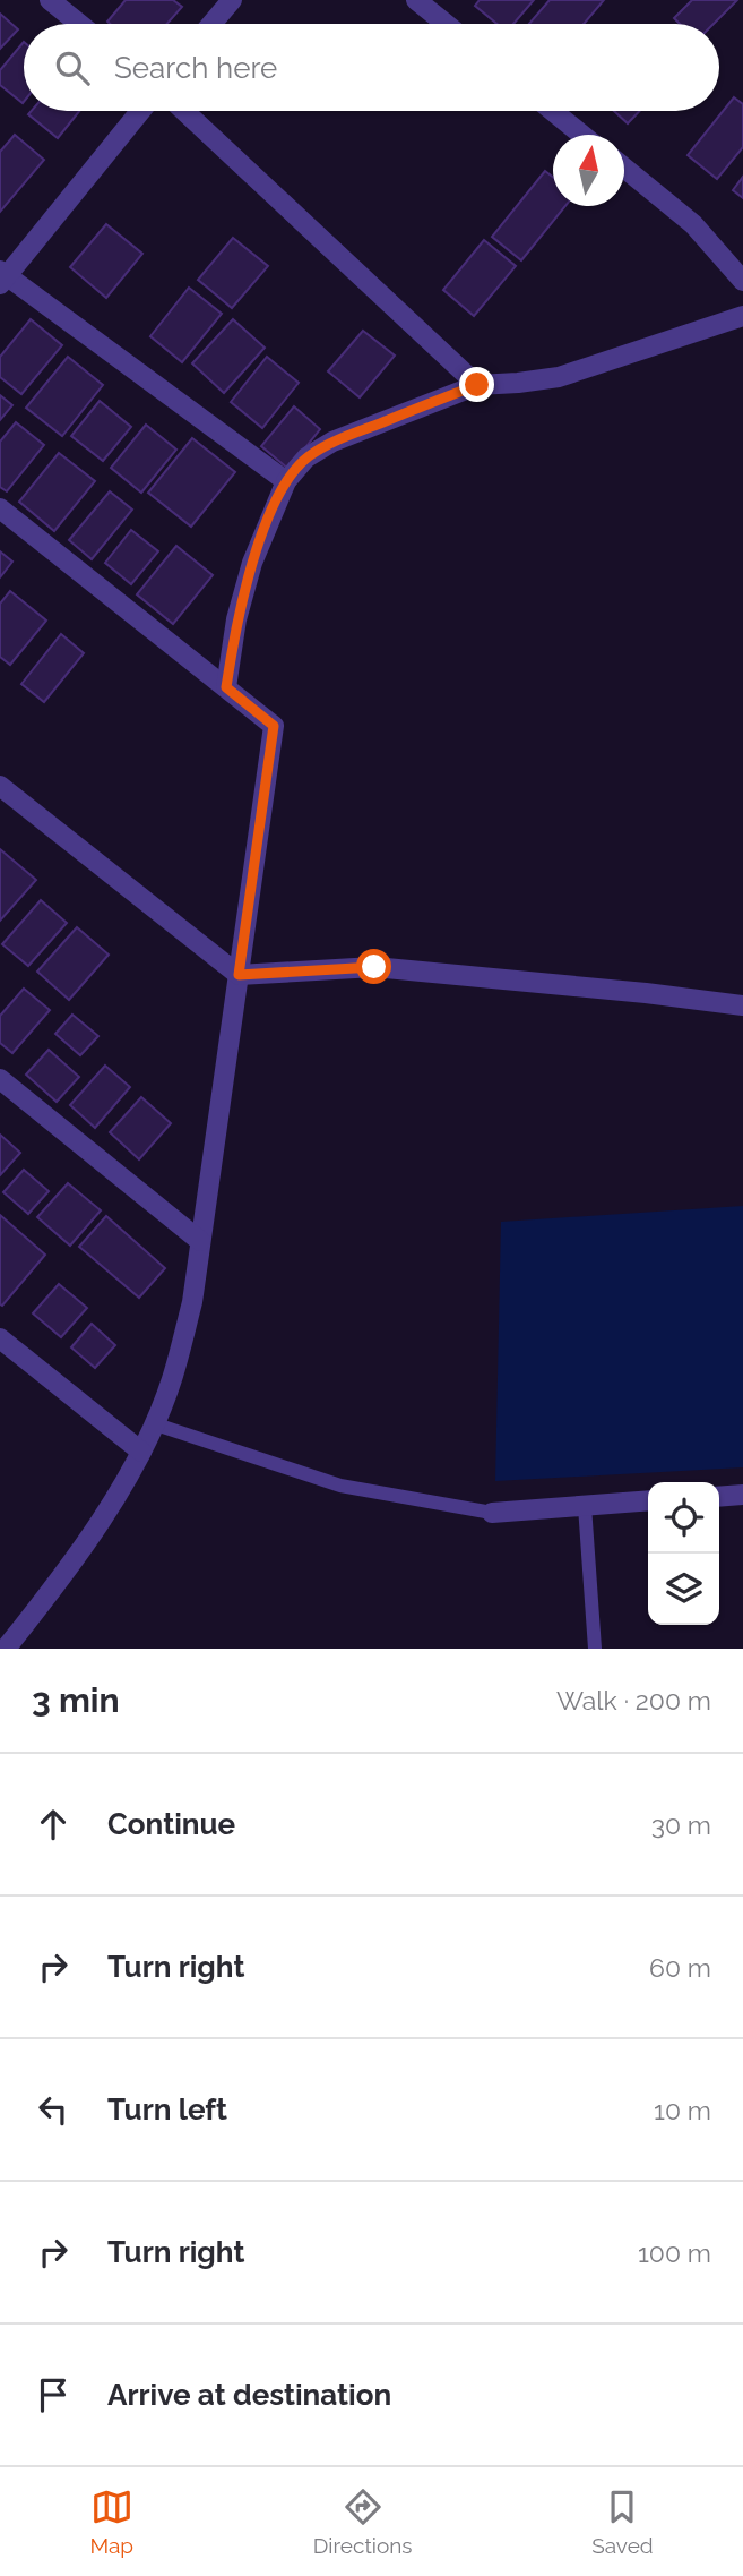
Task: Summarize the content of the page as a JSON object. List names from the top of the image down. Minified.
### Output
{"north":"top","page":{"search":"Search here","heading":["3 min","Walk · 200 m"],"list":[["Continue","30 m"],["Turn right","60 m"],["Turn left","10 m"],["Turn right","100 m"],"Arrive at destination"],"nav":["Map","Directions","Saved"]}}
